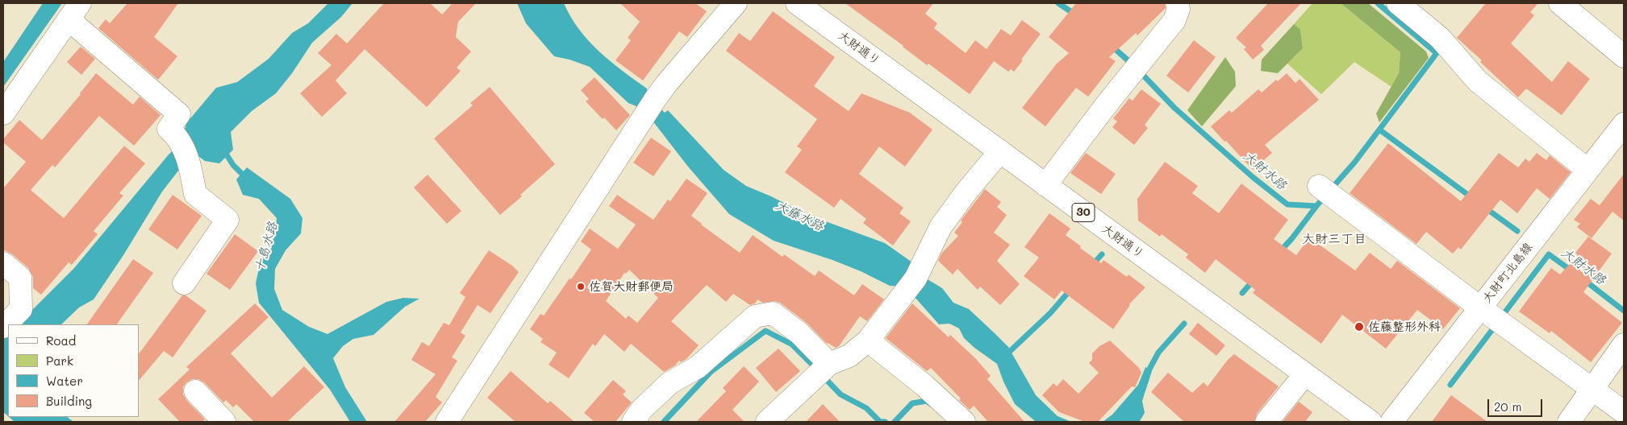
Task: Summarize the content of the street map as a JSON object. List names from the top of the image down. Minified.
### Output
{"streets":{"street":["大財通り","30","大財町北島線"]},"districts":["大財三丁目"],"water":["大財水路","大藤水路","十島水路"],"places":["佐賀大財郵便局","佐藤整形外科"],"legend":["Road","Park","Water","Building"],"scale_bar":"20 m"}
